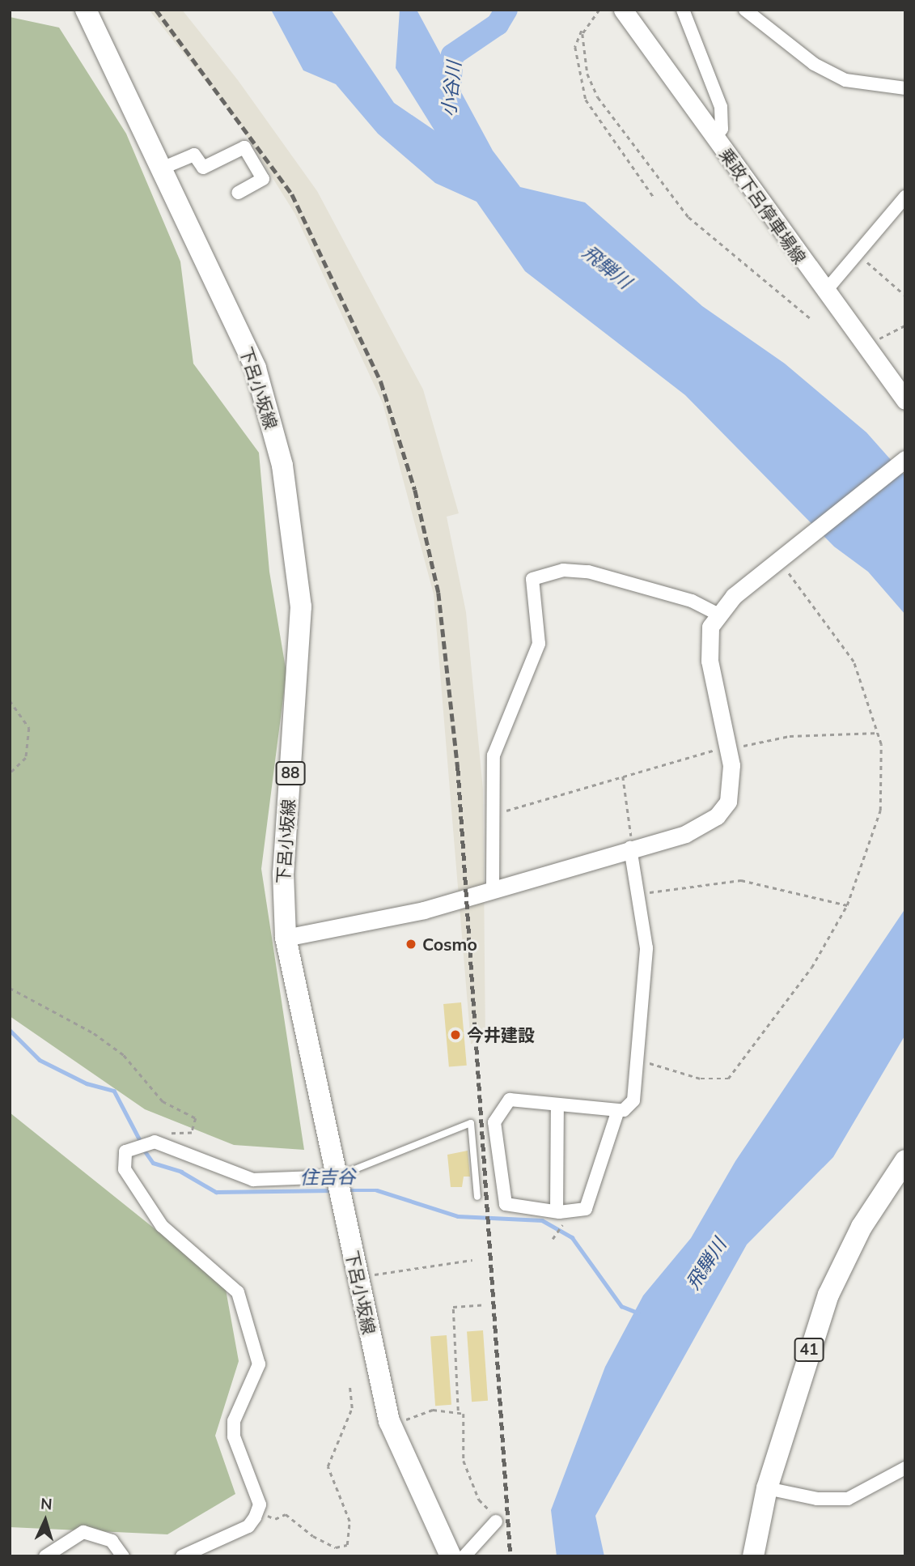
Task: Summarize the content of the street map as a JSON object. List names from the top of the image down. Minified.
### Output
{"streets":{"main road":["乗政下呂停車場線","下呂小坂線","88","41"]},"water":["小谷川","飛騨川","住吉谷"],"places":["Cosmo","今井建設"],"north":"top"}
